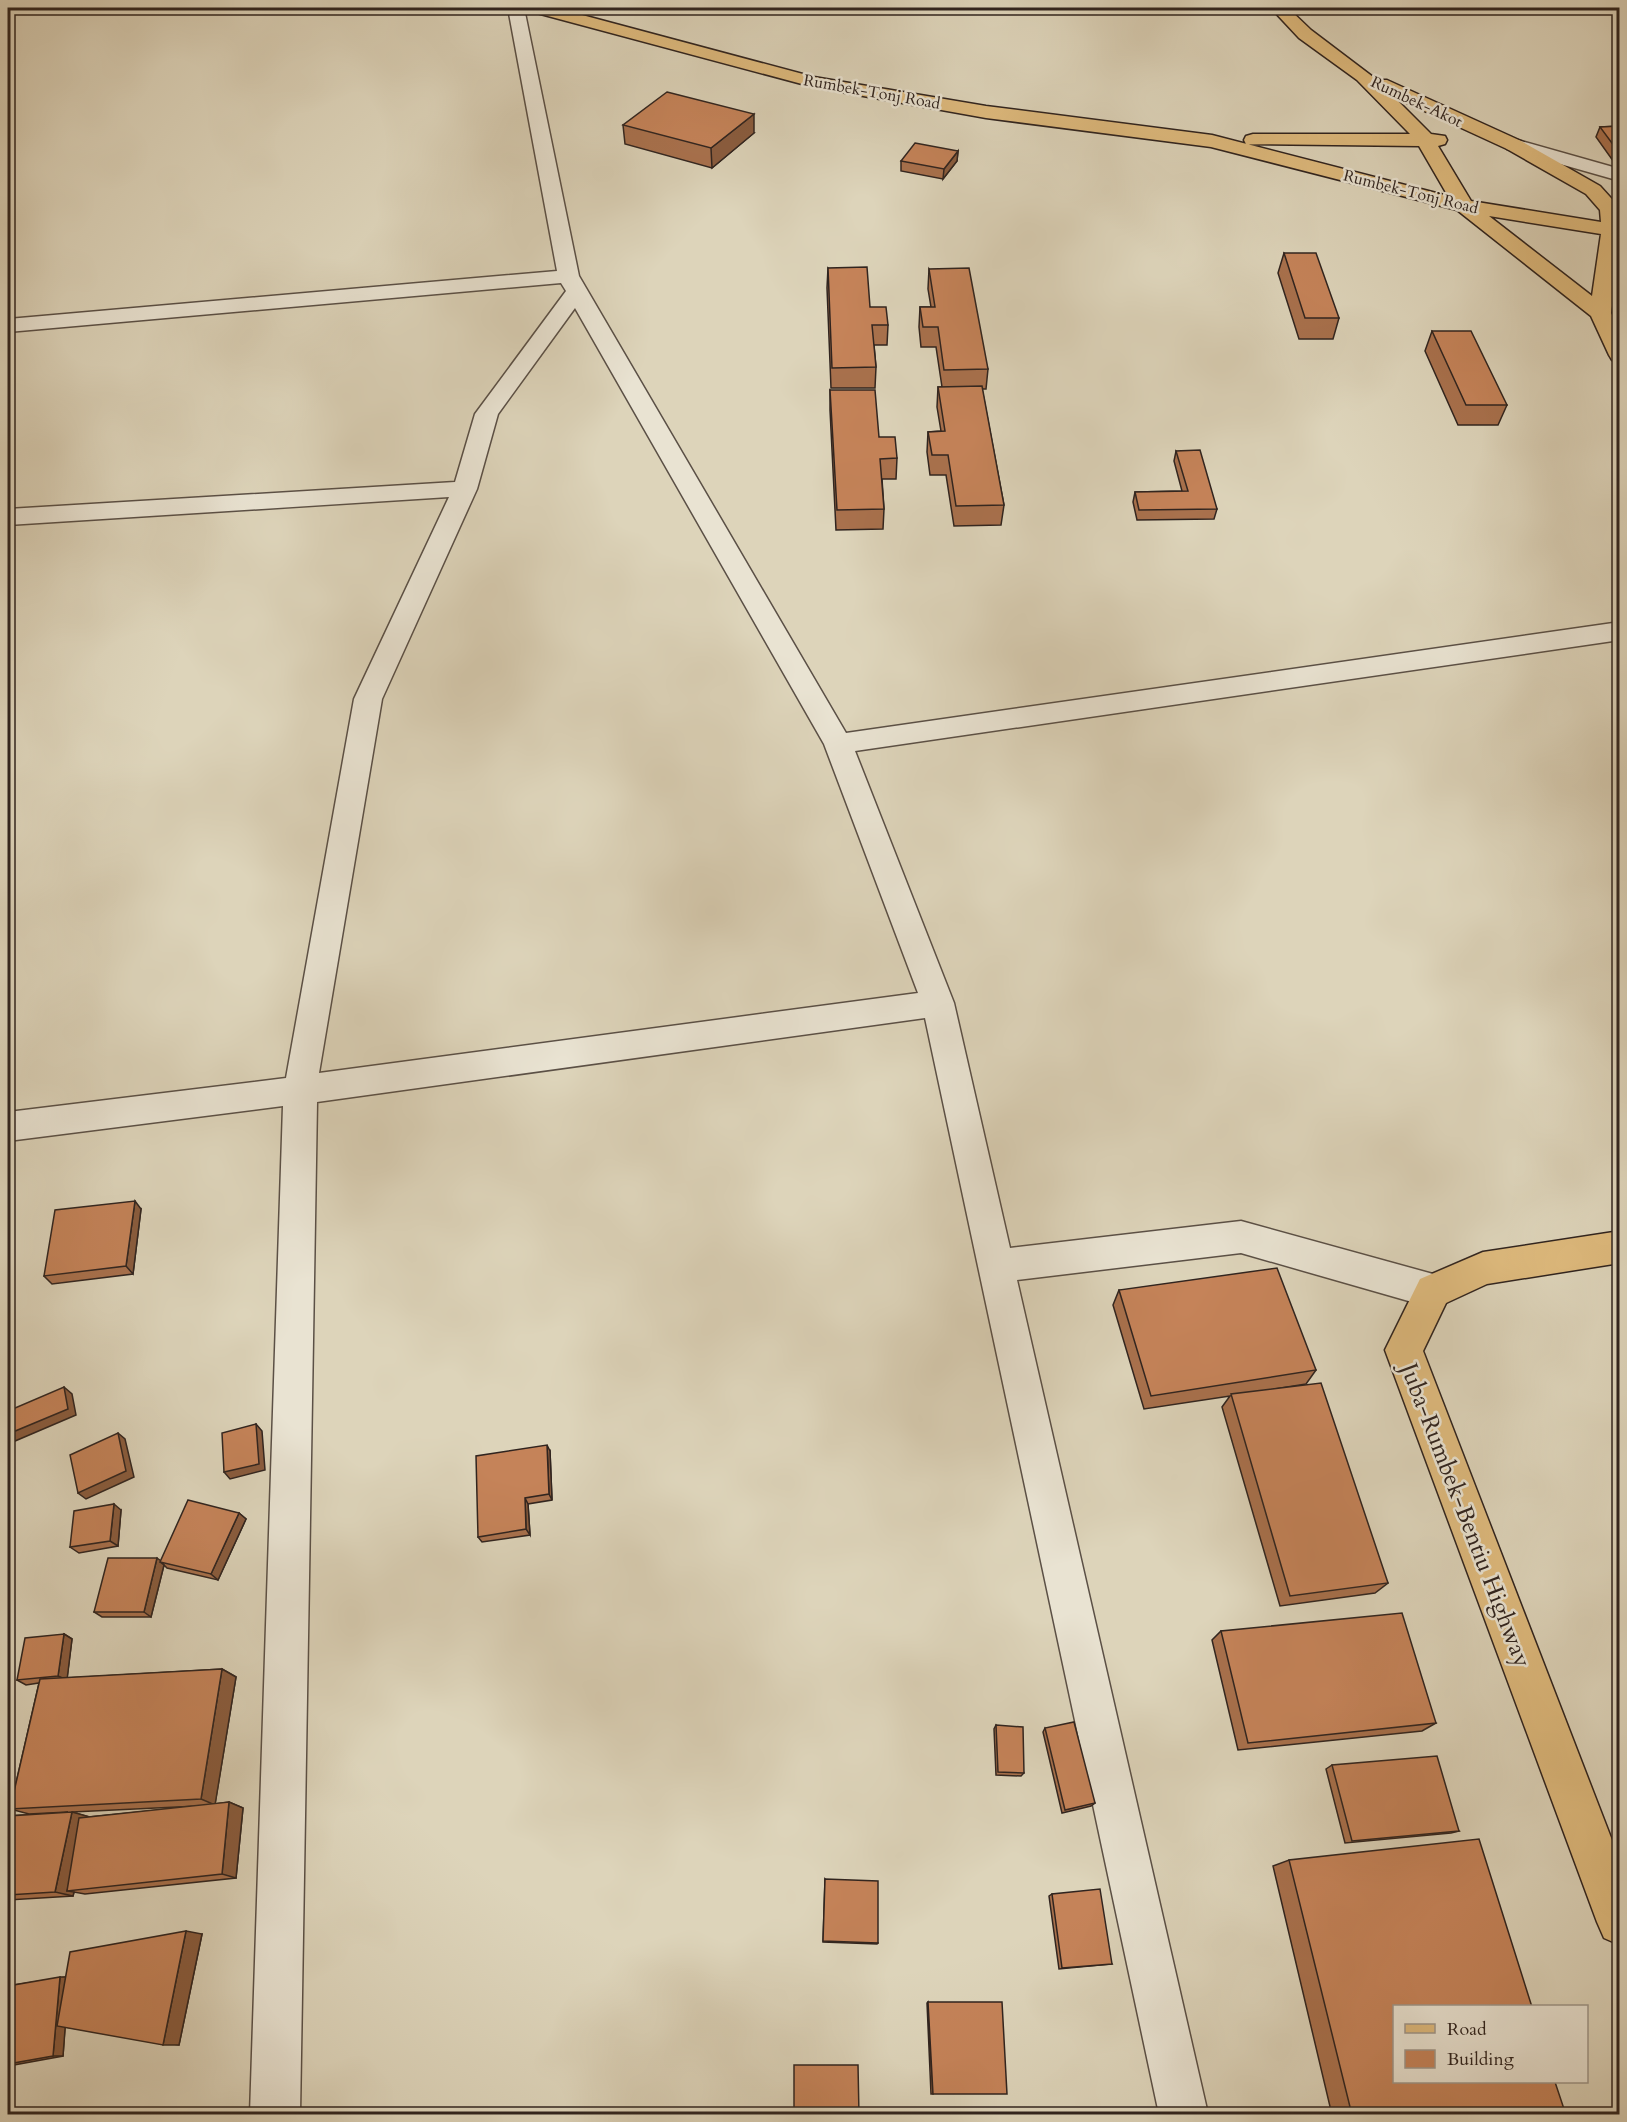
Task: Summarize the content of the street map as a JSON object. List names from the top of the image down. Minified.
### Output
{"streets":{"main road":["Rumbek-Tonj Road","Rumbek-Akot","Juba-Rumbek-Bentiu Highway"]},"crossings":[["Rumbek-Tonj Road","Rumbek-Akot"]],"legend":["Road","Building"]}
